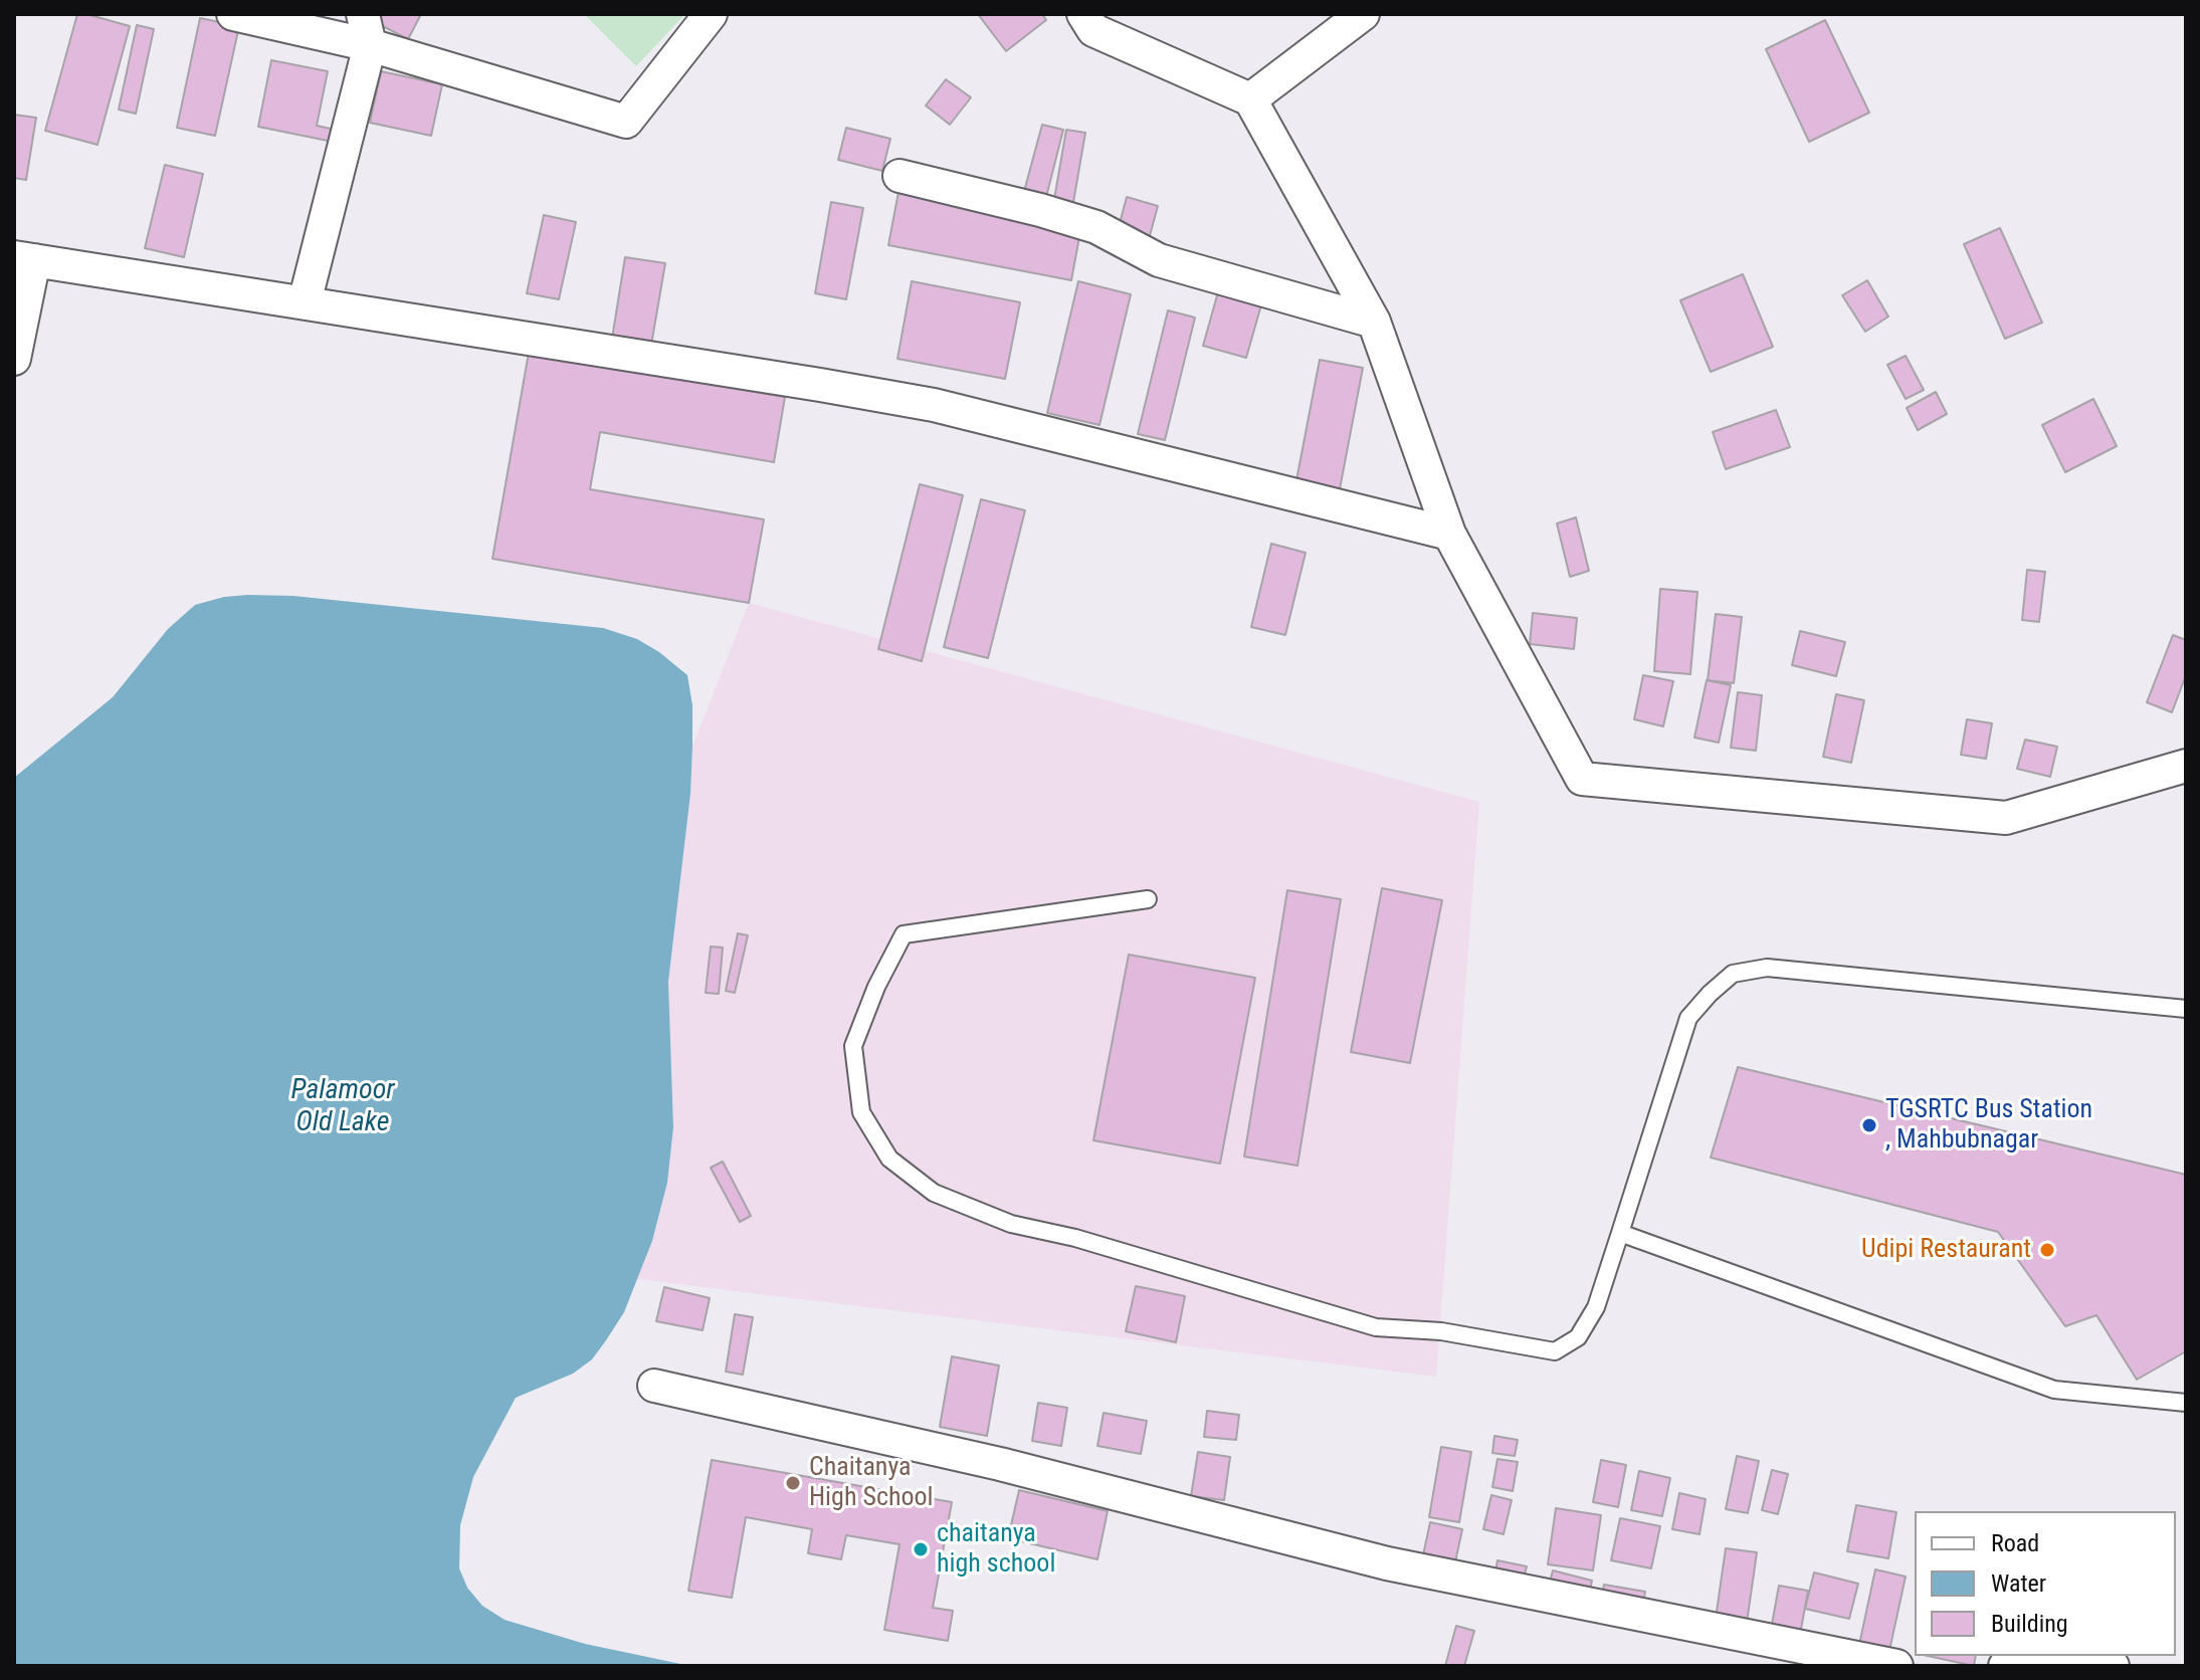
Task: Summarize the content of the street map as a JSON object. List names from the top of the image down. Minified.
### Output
{"water":["Palamoor Old Lake"],"places":["TGSRTC Bus Station , Mahbubnagar","Udipi Restaurant","Chaitanya High School","chaitanya high school"],"legend":["Road","Water","Building"]}
